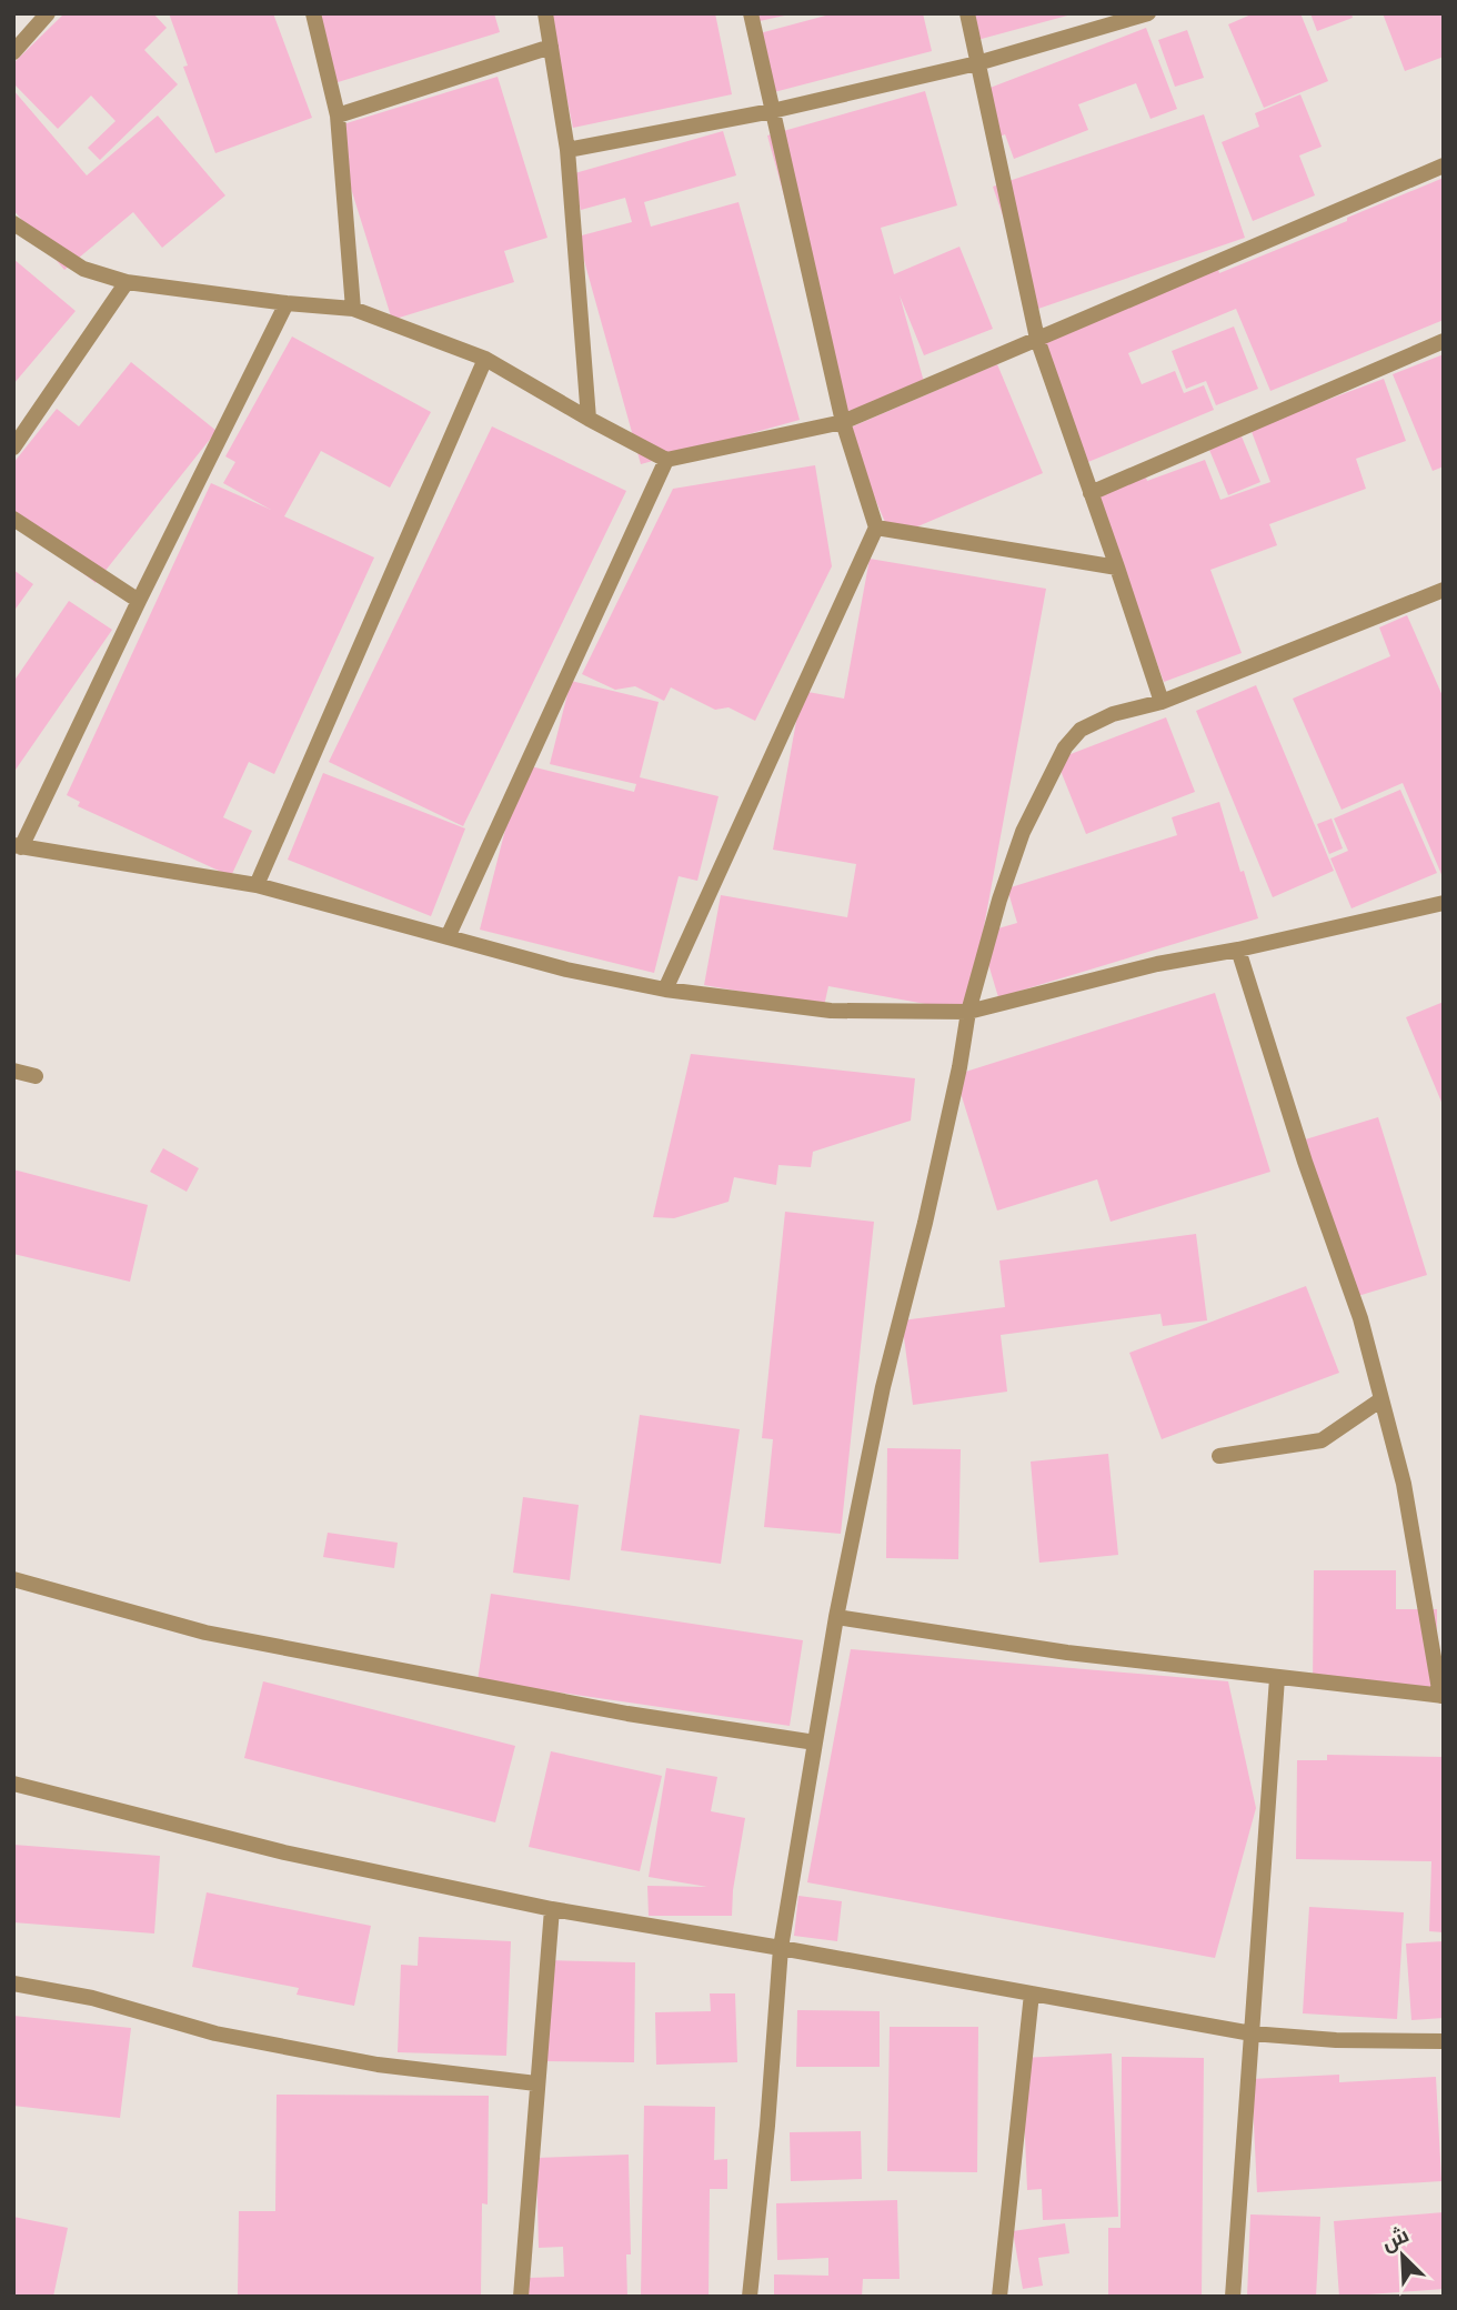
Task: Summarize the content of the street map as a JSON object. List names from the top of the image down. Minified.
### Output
{"north":"top left"}
